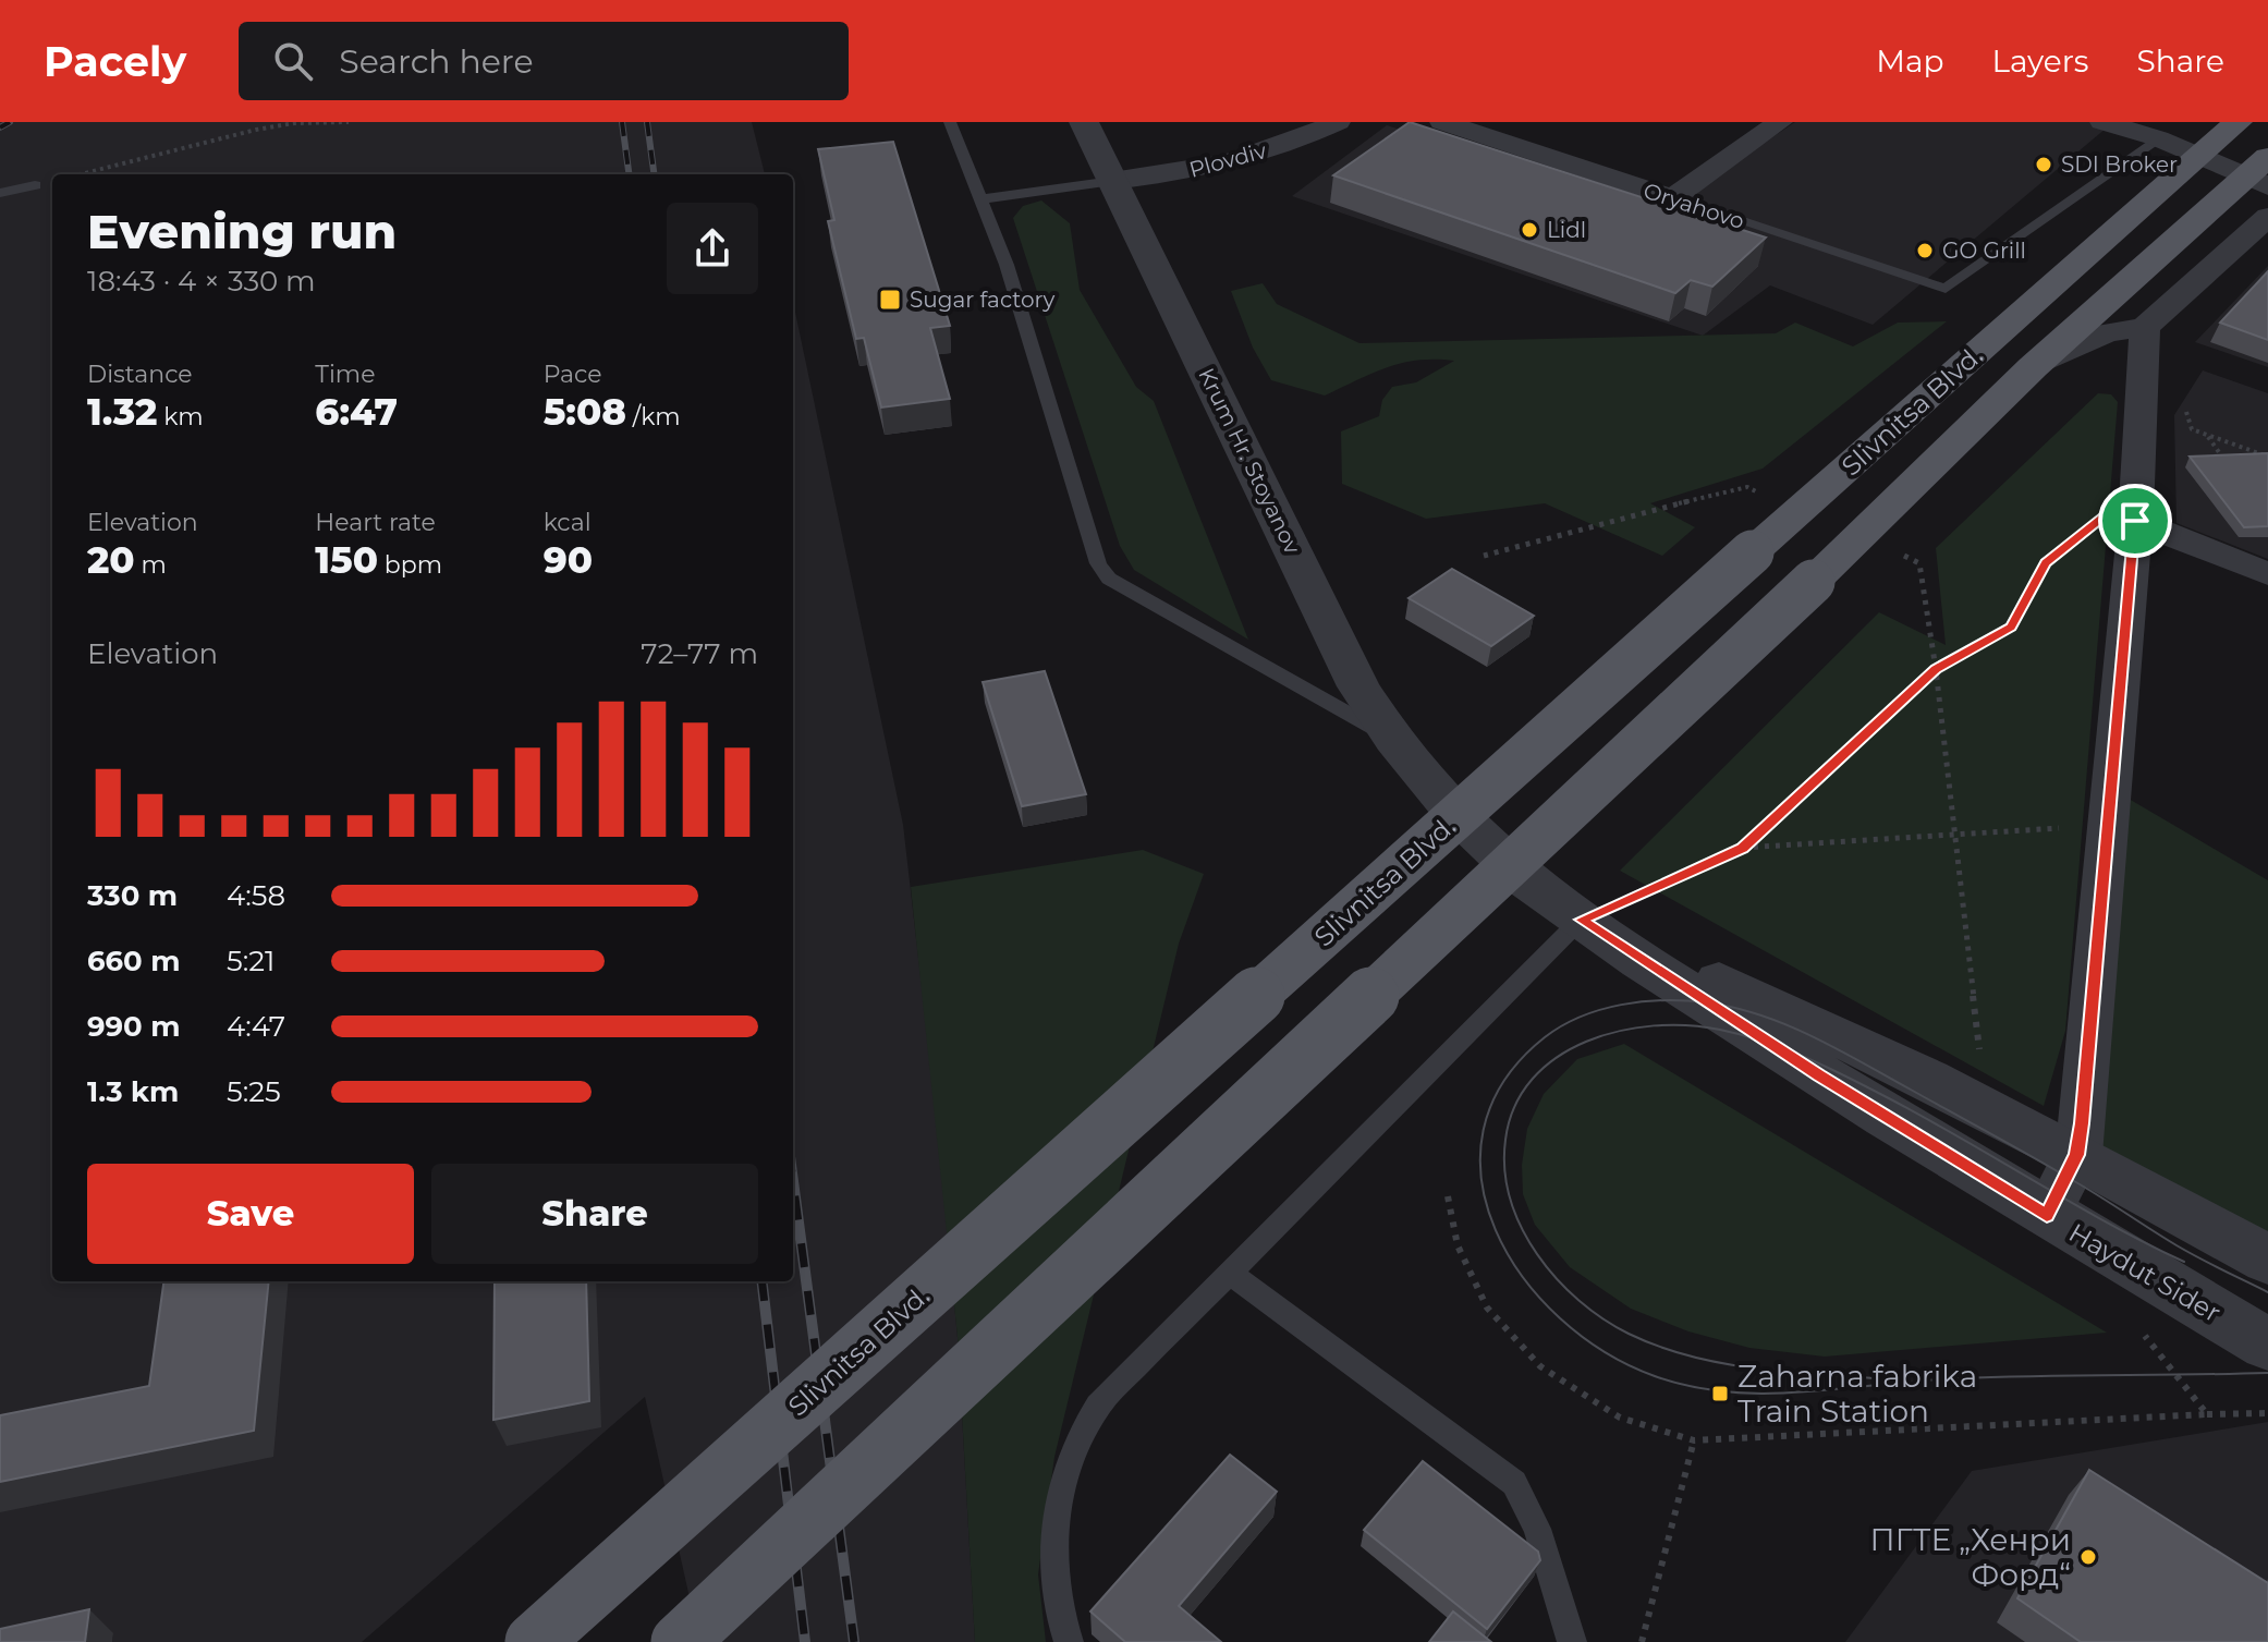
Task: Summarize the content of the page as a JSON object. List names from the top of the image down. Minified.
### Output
{"streets":{"main road":["Slivnitsa Blvd."],"street":["Plovdiv","Oryahovo","Krum Hr. Stoyanov","Haydut Sider"]},"crossings":[["Plovdiv","Krum Hr. Stoyanov"],["Krum Hr. Stoyanov","Haydut Sider"]],"places":{"other":["SDI Broker","Lidl","GO Grill","ПГТЕ „Хенри Форд“"],"transit":["Sugar factory","Zaharna fabrika Train Station"]},"page":{"header":"Pacely","search":"Search here","nav":["Map","Layers","Share"],"heading":["Evening run","18:43 · 4 × 330 m"],"stats":[["Distance","1.32 km"],["Time","6:47"],["Pace","5:08 /km"],["Elevation","20 m"],["Heart rate","150 bpm"],["kcal","90"]],"chart":["Elevation","72–77 m"],"list":[{"name":"330 m","note":"4:58"},{"name":"660 m","note":"5:21"},{"name":"990 m","note":"4:47"},{"name":"1.3 km","note":"5:25"}],"buttons":["Save","Share"]}}
